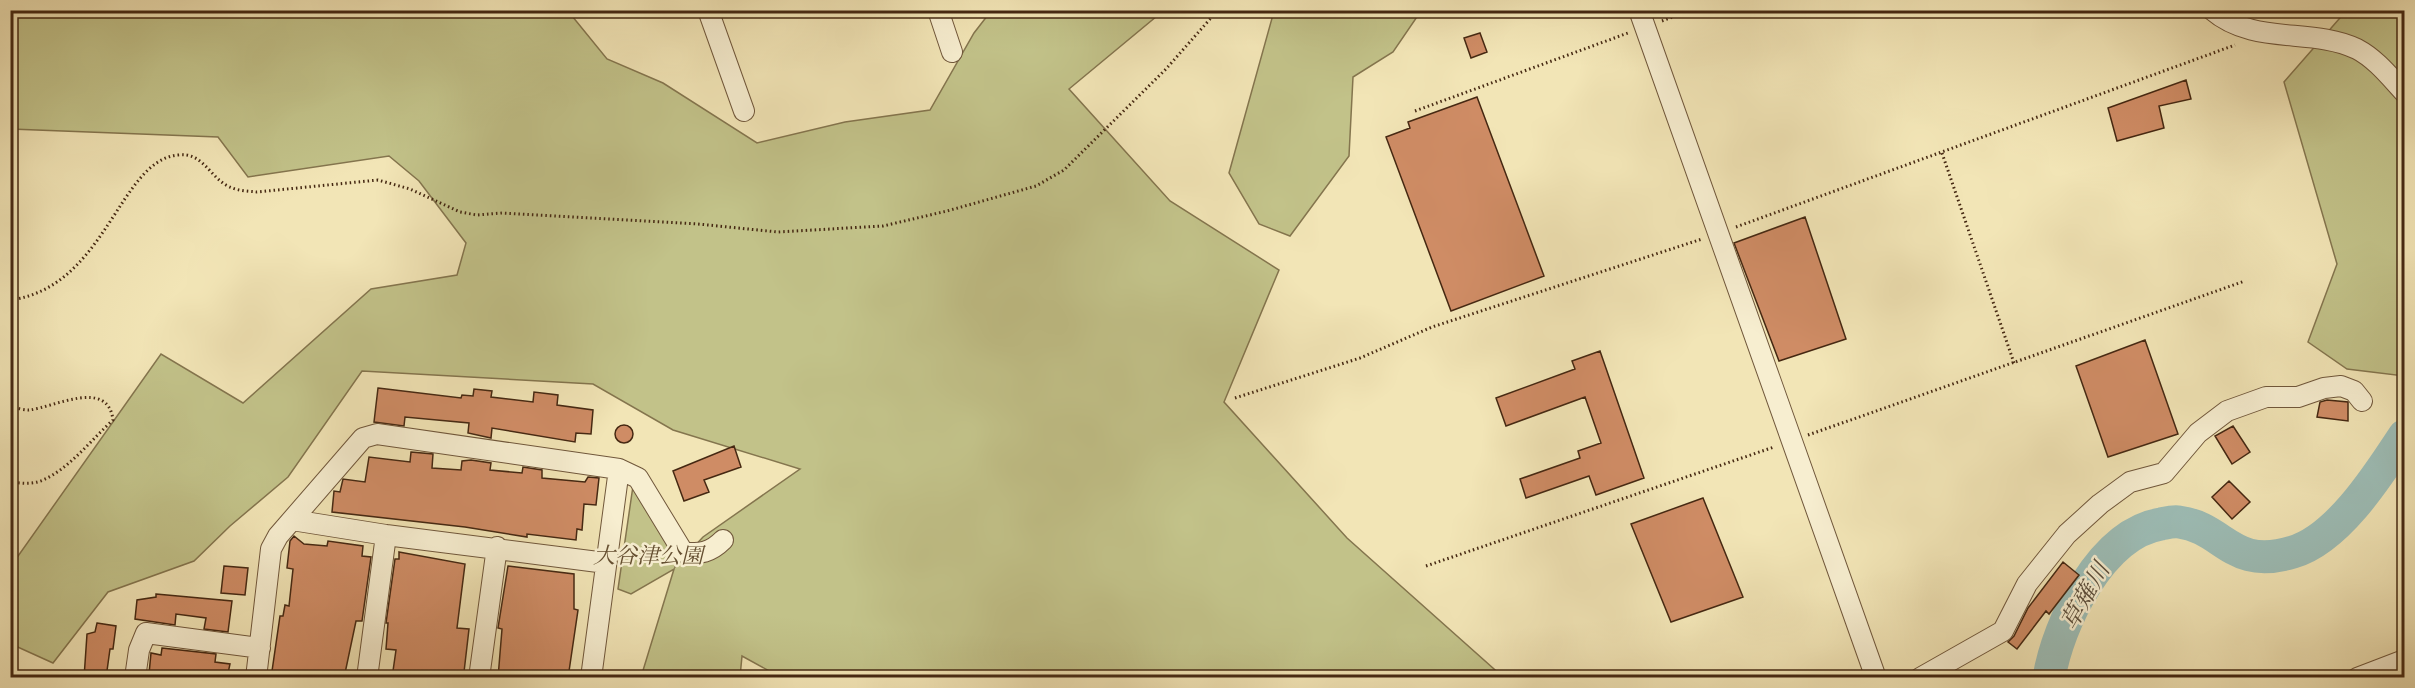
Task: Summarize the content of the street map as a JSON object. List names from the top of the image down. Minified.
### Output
{"water":["草薙川"],"parks":["大谷津公園"]}
